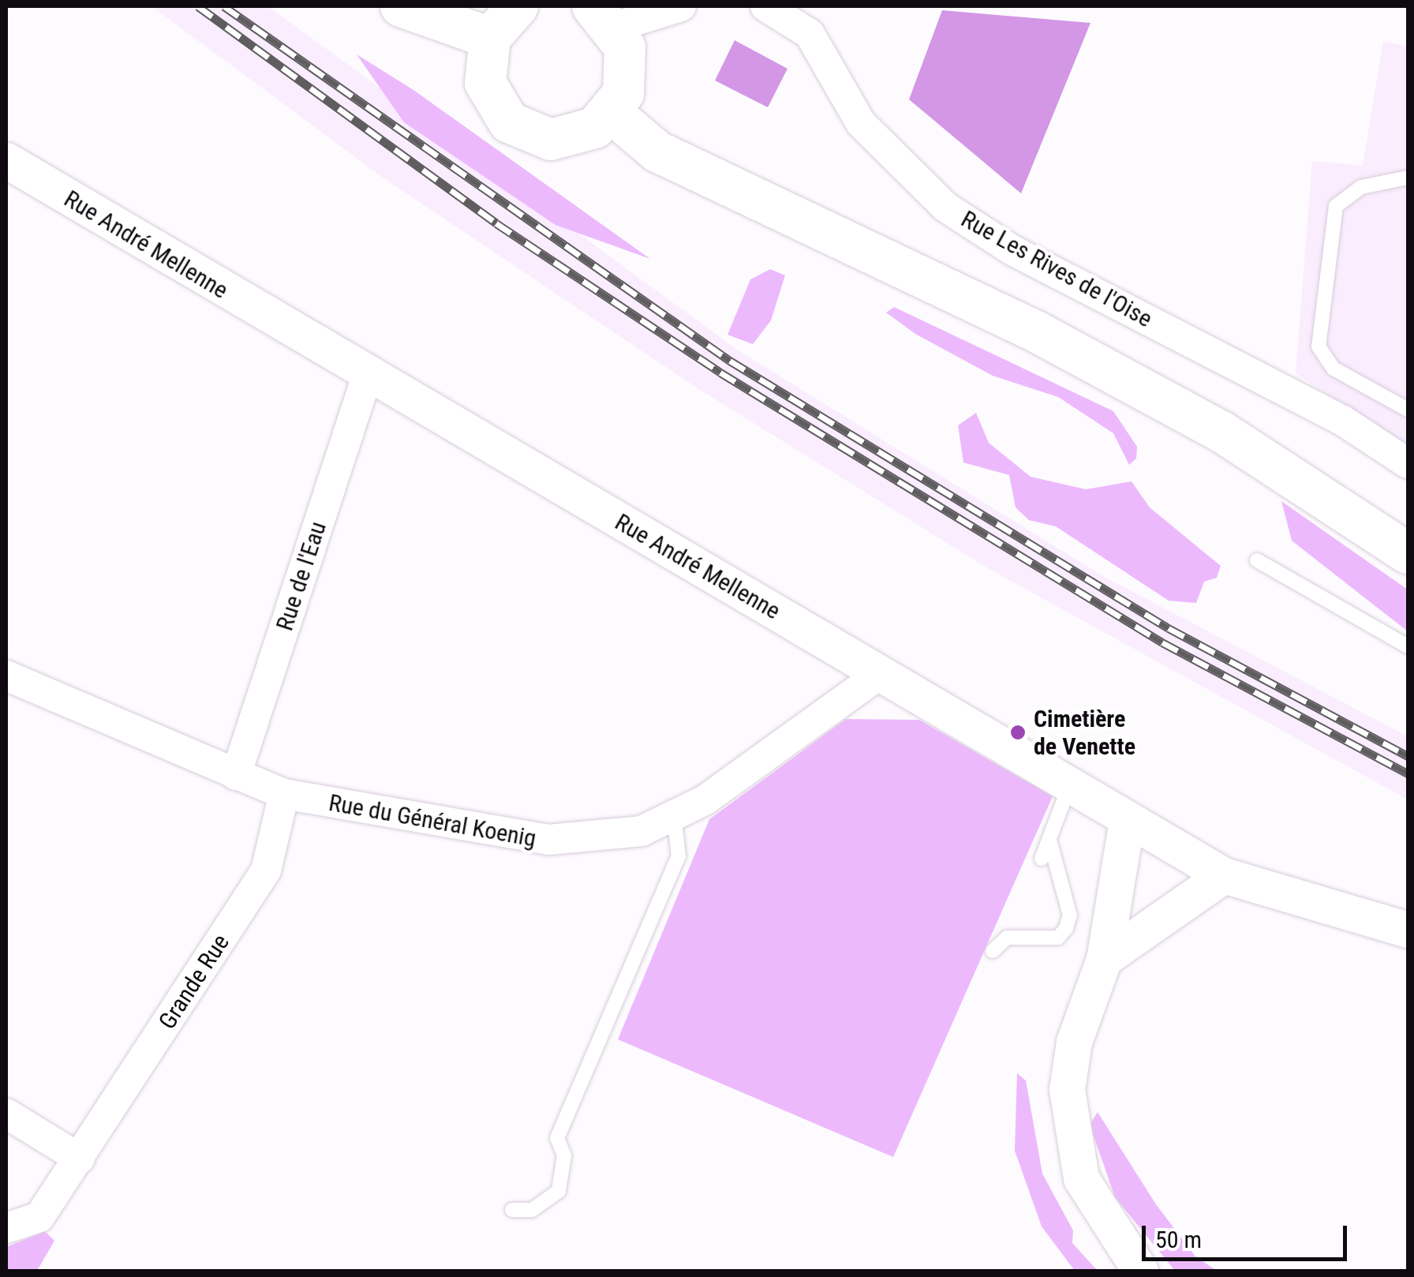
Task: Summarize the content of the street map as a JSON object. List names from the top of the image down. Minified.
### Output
{"streets":{"street":["Rue André Mellenne","Rue Les Rives de l'Oise","Rue de l'Eau","Rue du Général Koenig","Grande Rue"]},"crossings":[["Rue André Mellenne","Rue de l'Eau"],["Rue André Mellenne","Rue du Général Koenig"],["Rue de l'Eau","Rue du Général Koenig"],["Rue du Général Koenig","Grande Rue"]],"places":["Cimetière de Venette"],"scale_bar":"50 m"}
